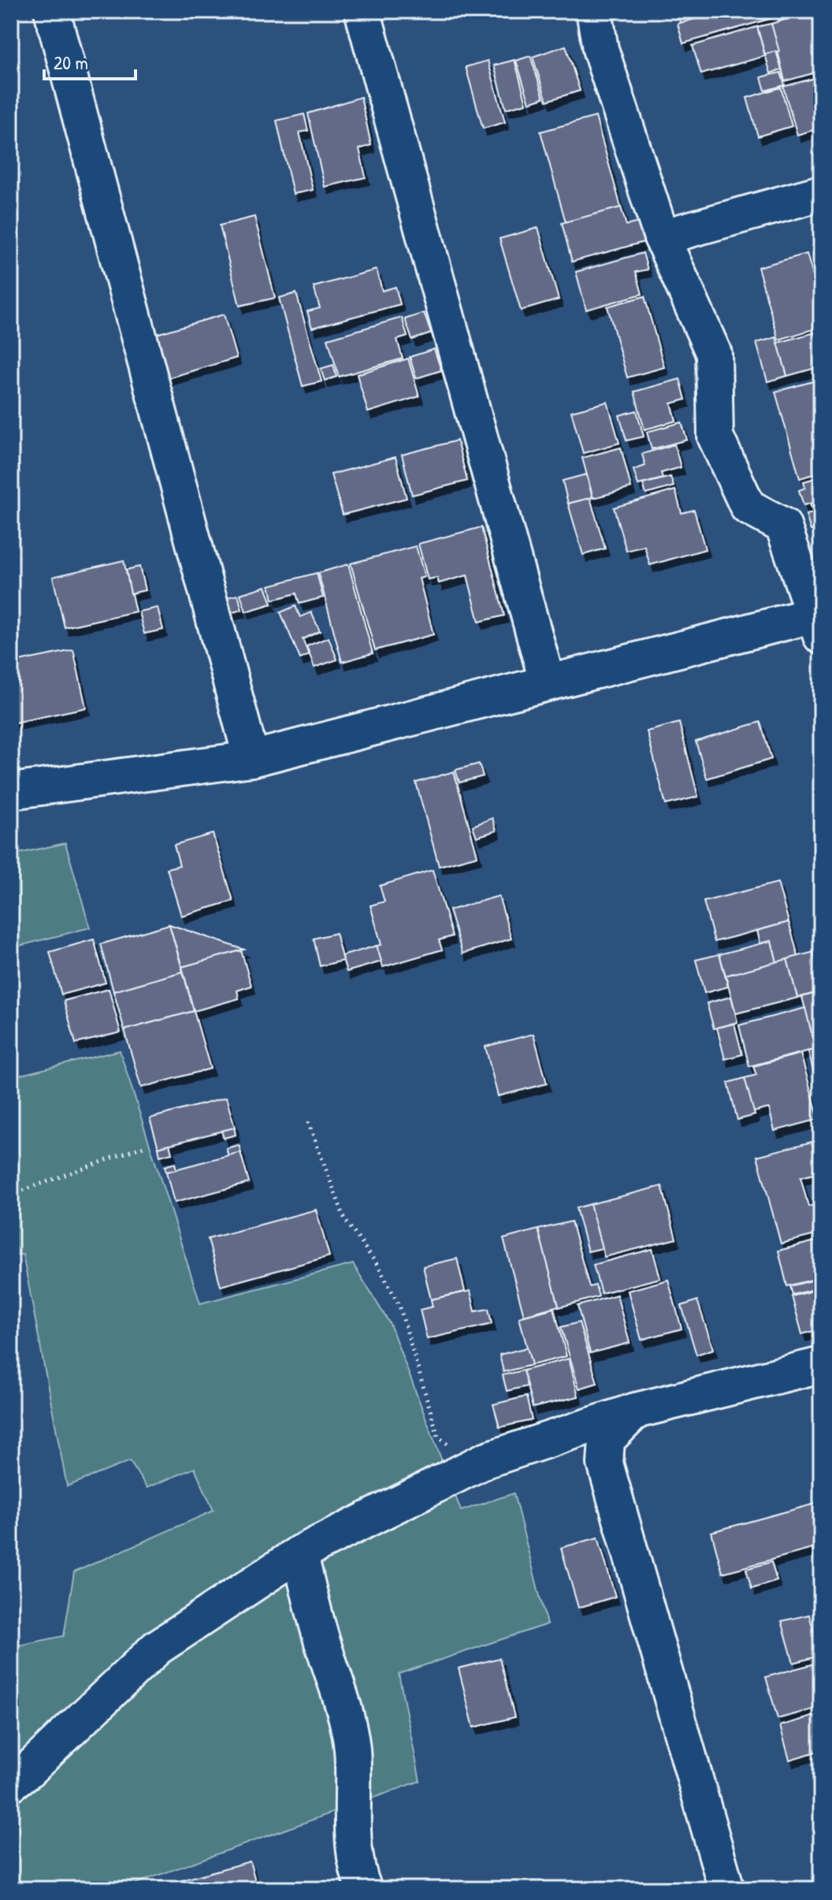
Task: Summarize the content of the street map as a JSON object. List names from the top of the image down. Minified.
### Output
{"scale_bar":"20 m"}
